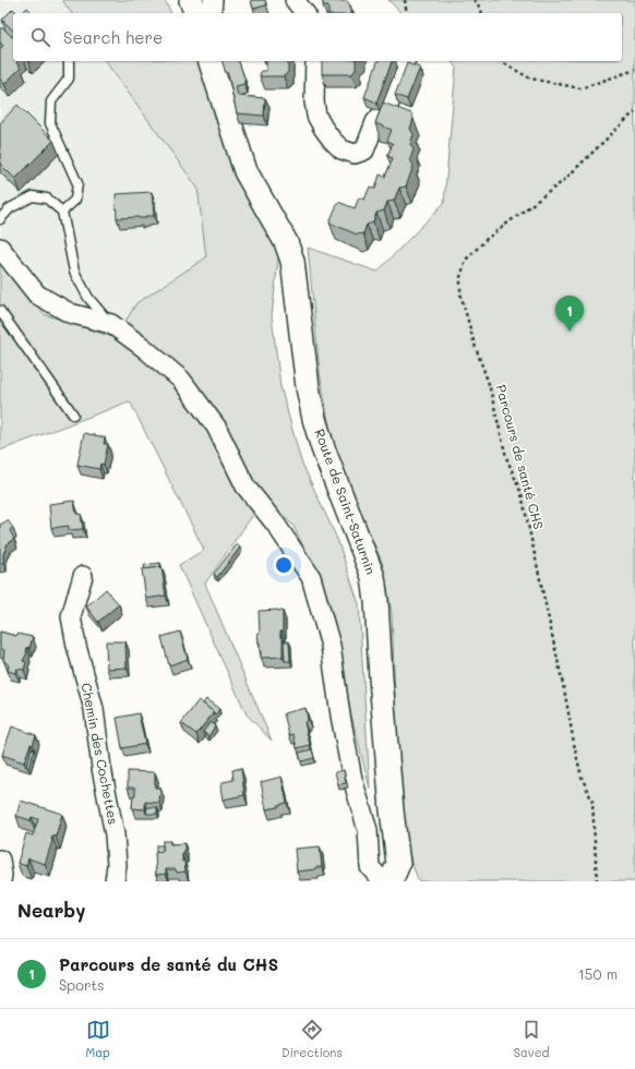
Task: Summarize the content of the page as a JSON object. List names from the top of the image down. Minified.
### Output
{"streets":{"street":["Route de Saint-Saturnin","Chemin des Cochettes"],"path":["Parcours de santé CHS"]},"page":{"search":"Search here","pins":"1","heading":"Nearby","list":[{"mark":"1","name":"Parcours de santé du CHS","note":"Sports","value":"150 m"}],"nav":["Map","Directions","Saved"]}}
